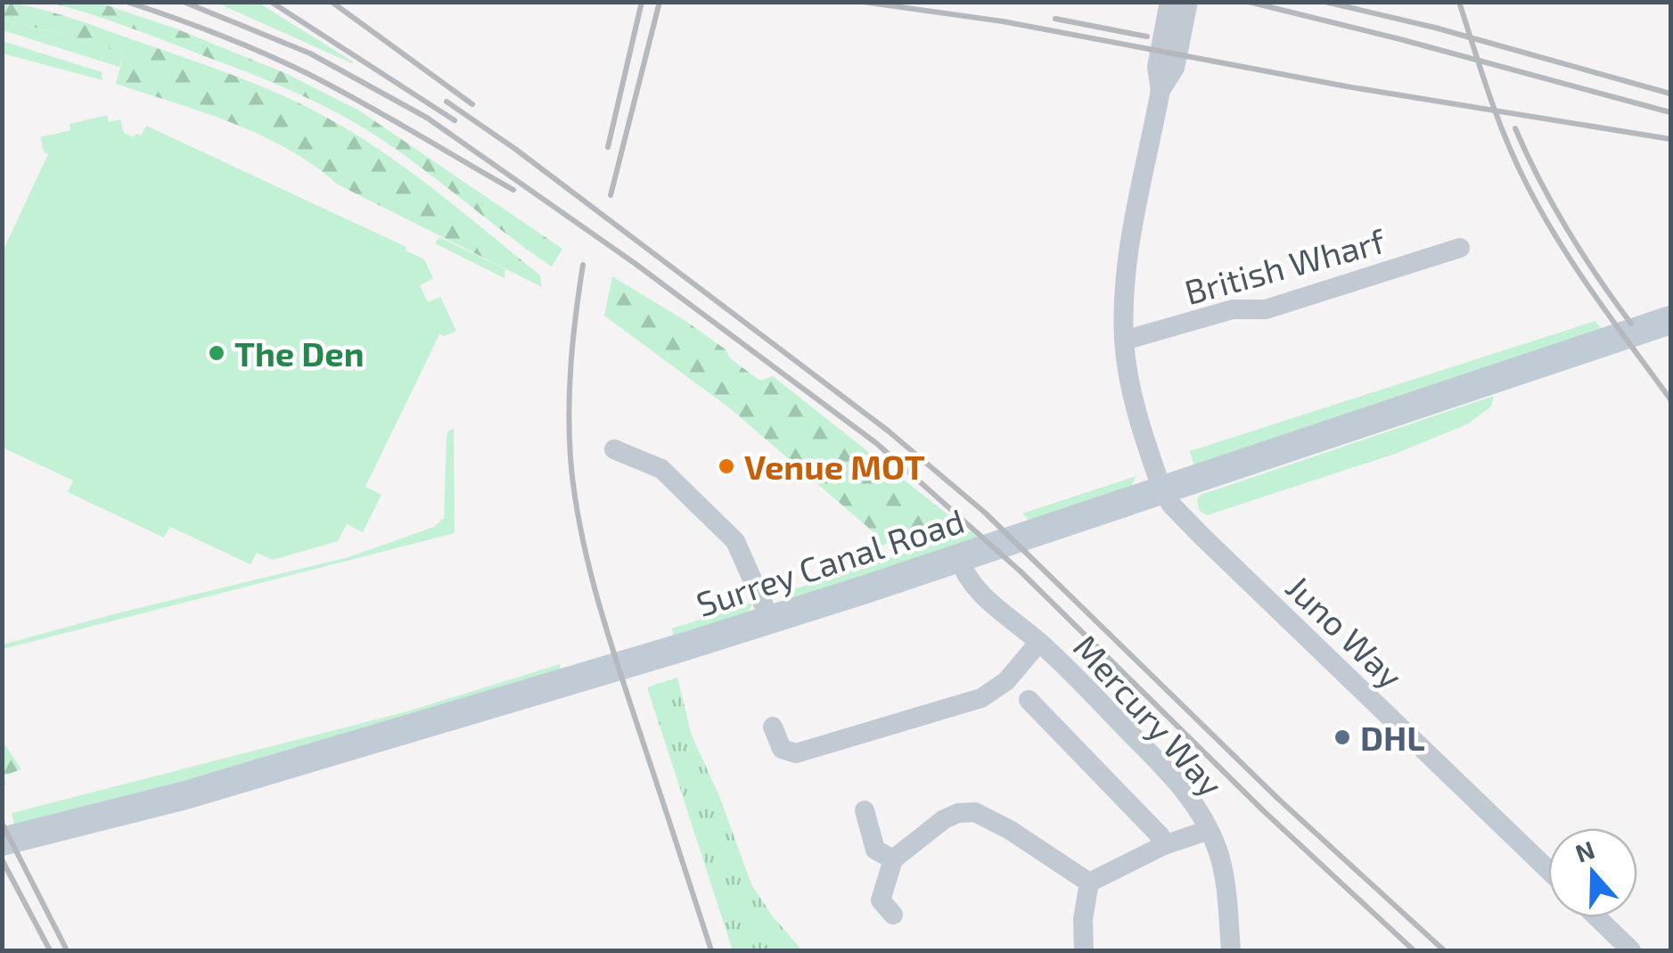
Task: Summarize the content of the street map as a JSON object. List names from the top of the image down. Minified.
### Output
{"streets":{"street":["British Wharf","Surrey Canal Road","Juno Way","Mercury Way"]},"crossings":[["Surrey Canal Road","Juno Way"],["Surrey Canal Road","Mercury Way"]],"places":["The Den","Venue MOT","DHL"],"north":"top"}
